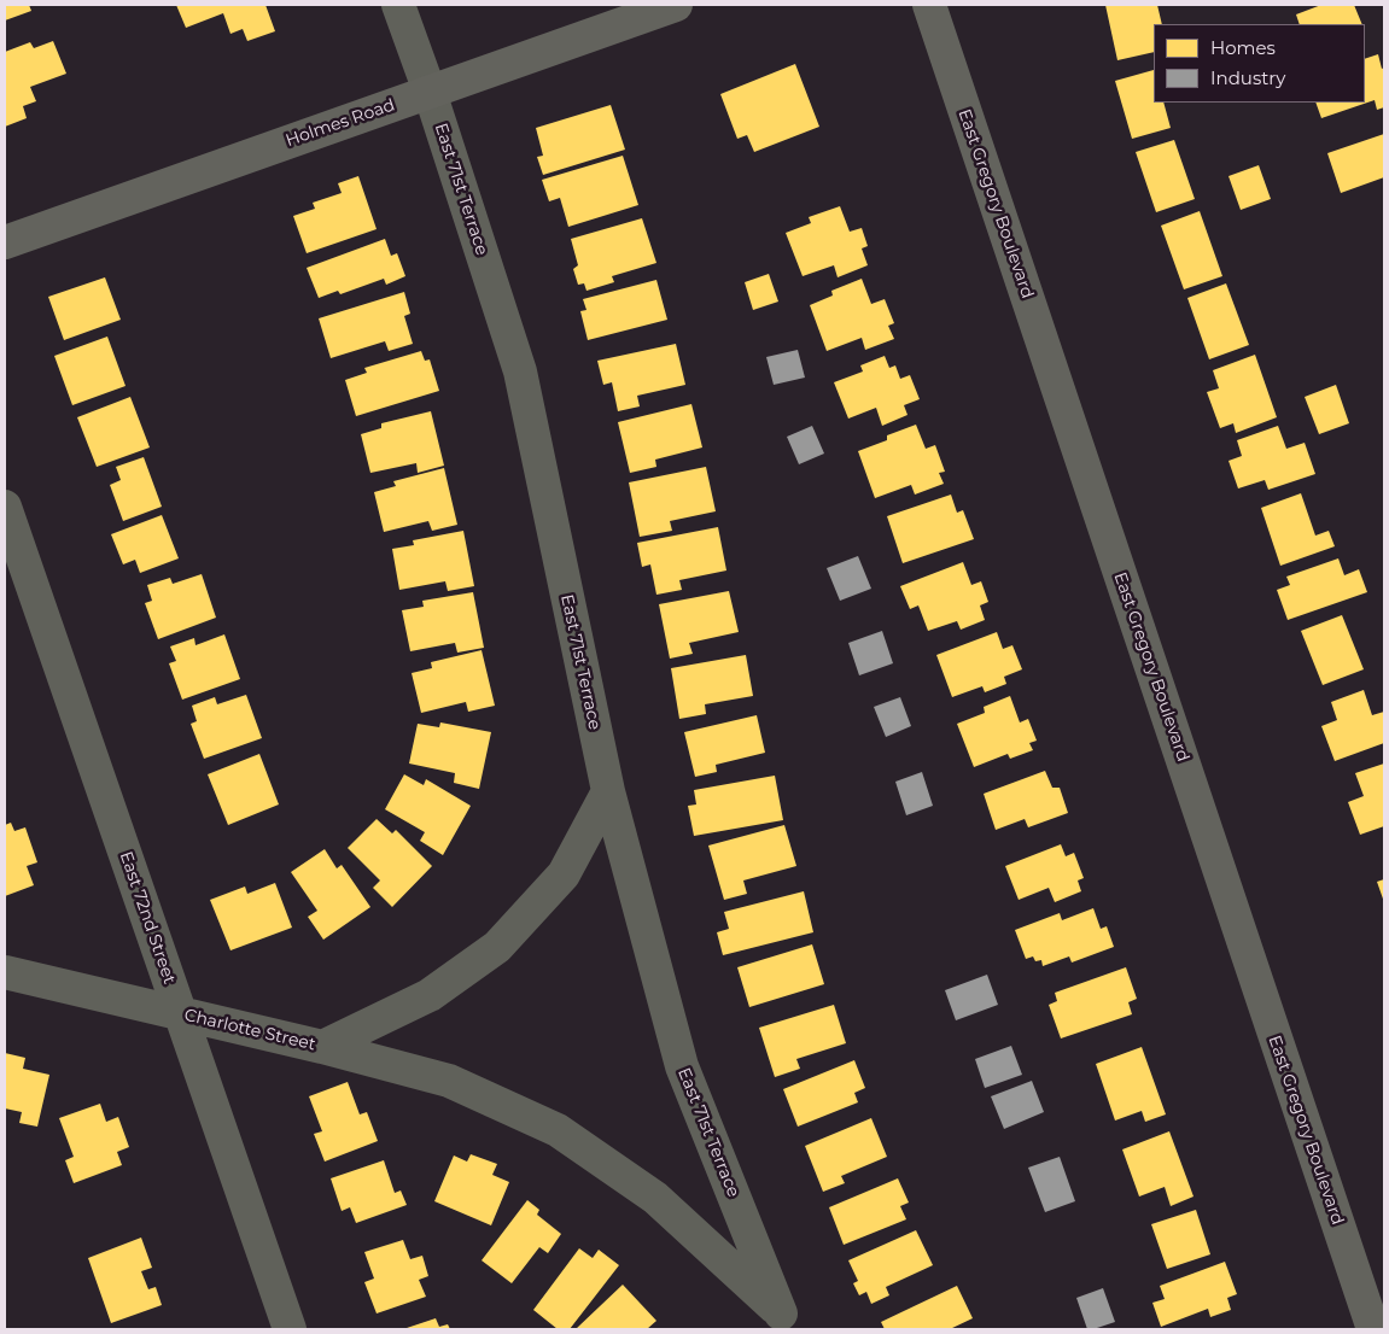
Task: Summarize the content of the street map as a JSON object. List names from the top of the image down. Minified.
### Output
{"streets":{"main road":["Holmes Road","East Gregory Boulevard"],"street":["East 71st Terrace","East 72nd Street","Charlotte Street"]},"crossings":[["Holmes Road","East 71st Terrace"],["East 71st Terrace","Charlotte Street"],["East 72nd Street","Charlotte Street"]],"legend":["Homes","Industry"]}
